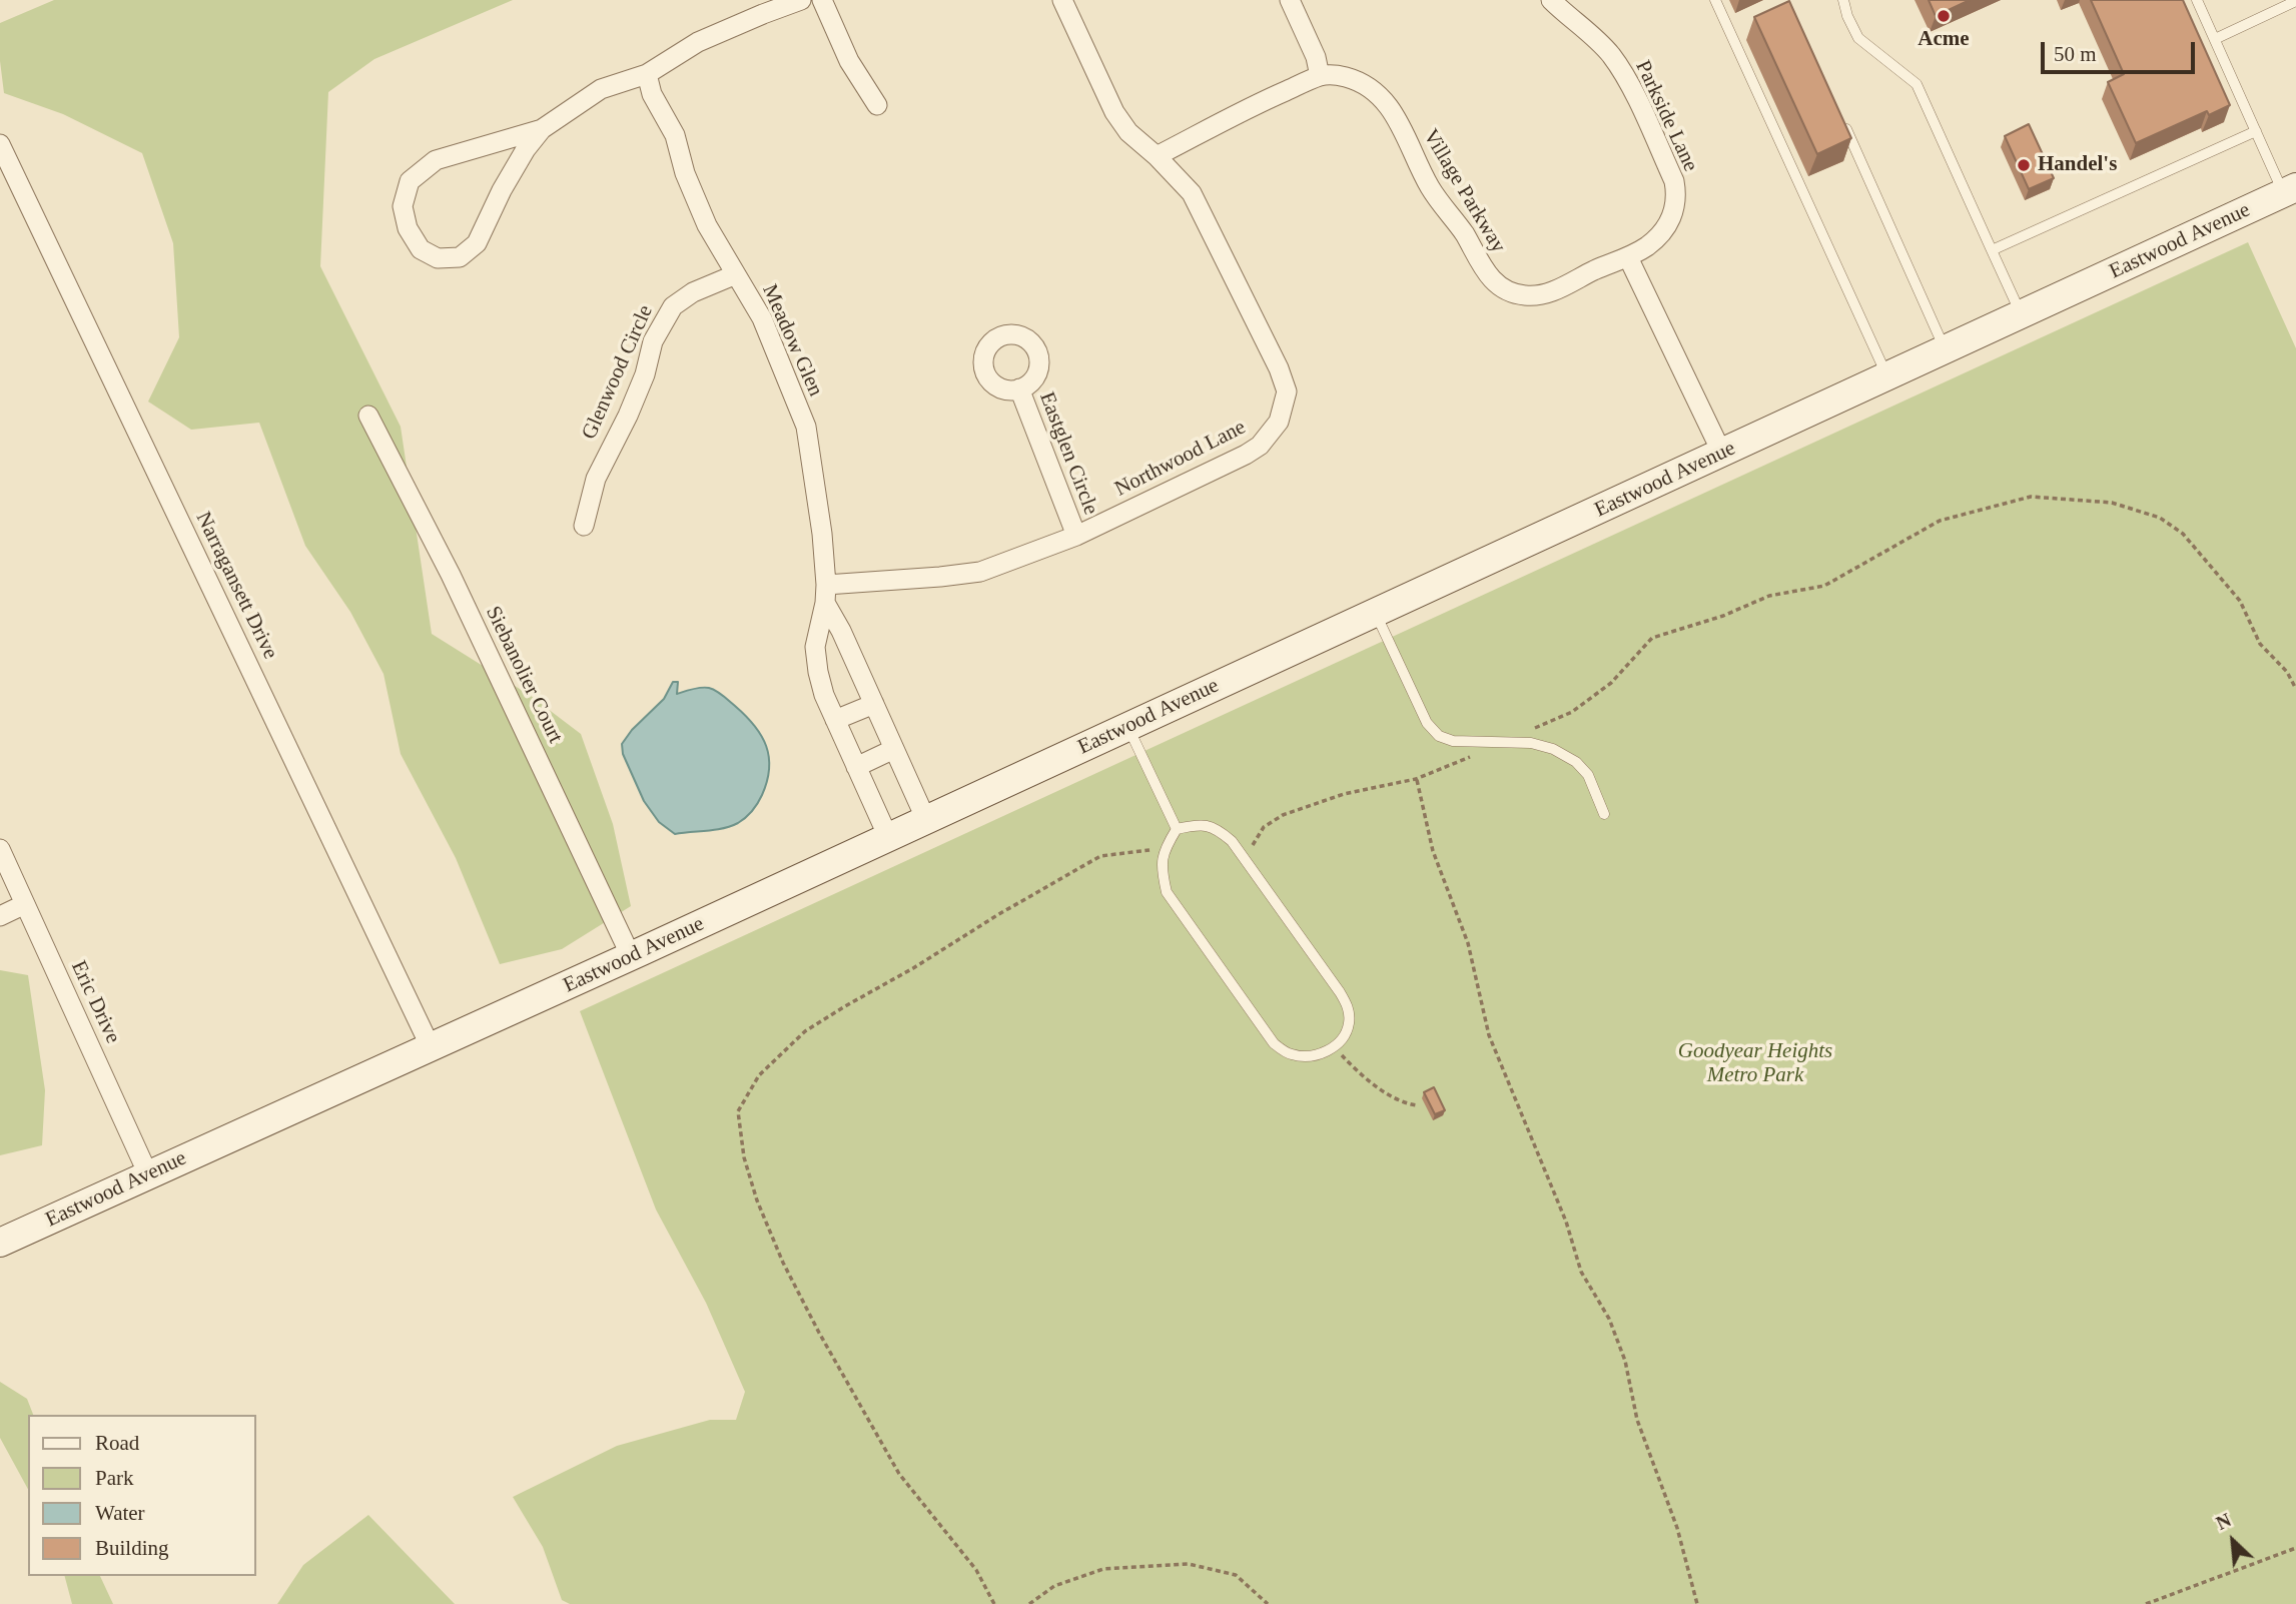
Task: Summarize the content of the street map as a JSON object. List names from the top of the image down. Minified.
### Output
{"streets":{"street":["Parkside Lane","Village Parkway","Eastwood Avenue","Meadow Glen","Glenwood Circle","Eastglen Circle","Northwood Lane","Narragansett Drive","Siebanolier Court","Eric Drive"]},"crossings":[["Parkside Lane","Village Parkway"],["Eastwood Avenue","Meadow Glen"],["Eastwood Avenue","Narragansett Drive"],["Eastwood Avenue","Siebanolier Court"],["Eastwood Avenue","Eric Drive"],["Meadow Glen","Glenwood Circle"],["Meadow Glen","Northwood Lane"],["Eastglen Circle","Northwood Lane"]],"parks":["Goodyear Heights Metro Park"],"places":["Acme","Handel's"],"legend":["Road","Park","Water","Building"],"scale_bar":"50 m","north":"top left"}
